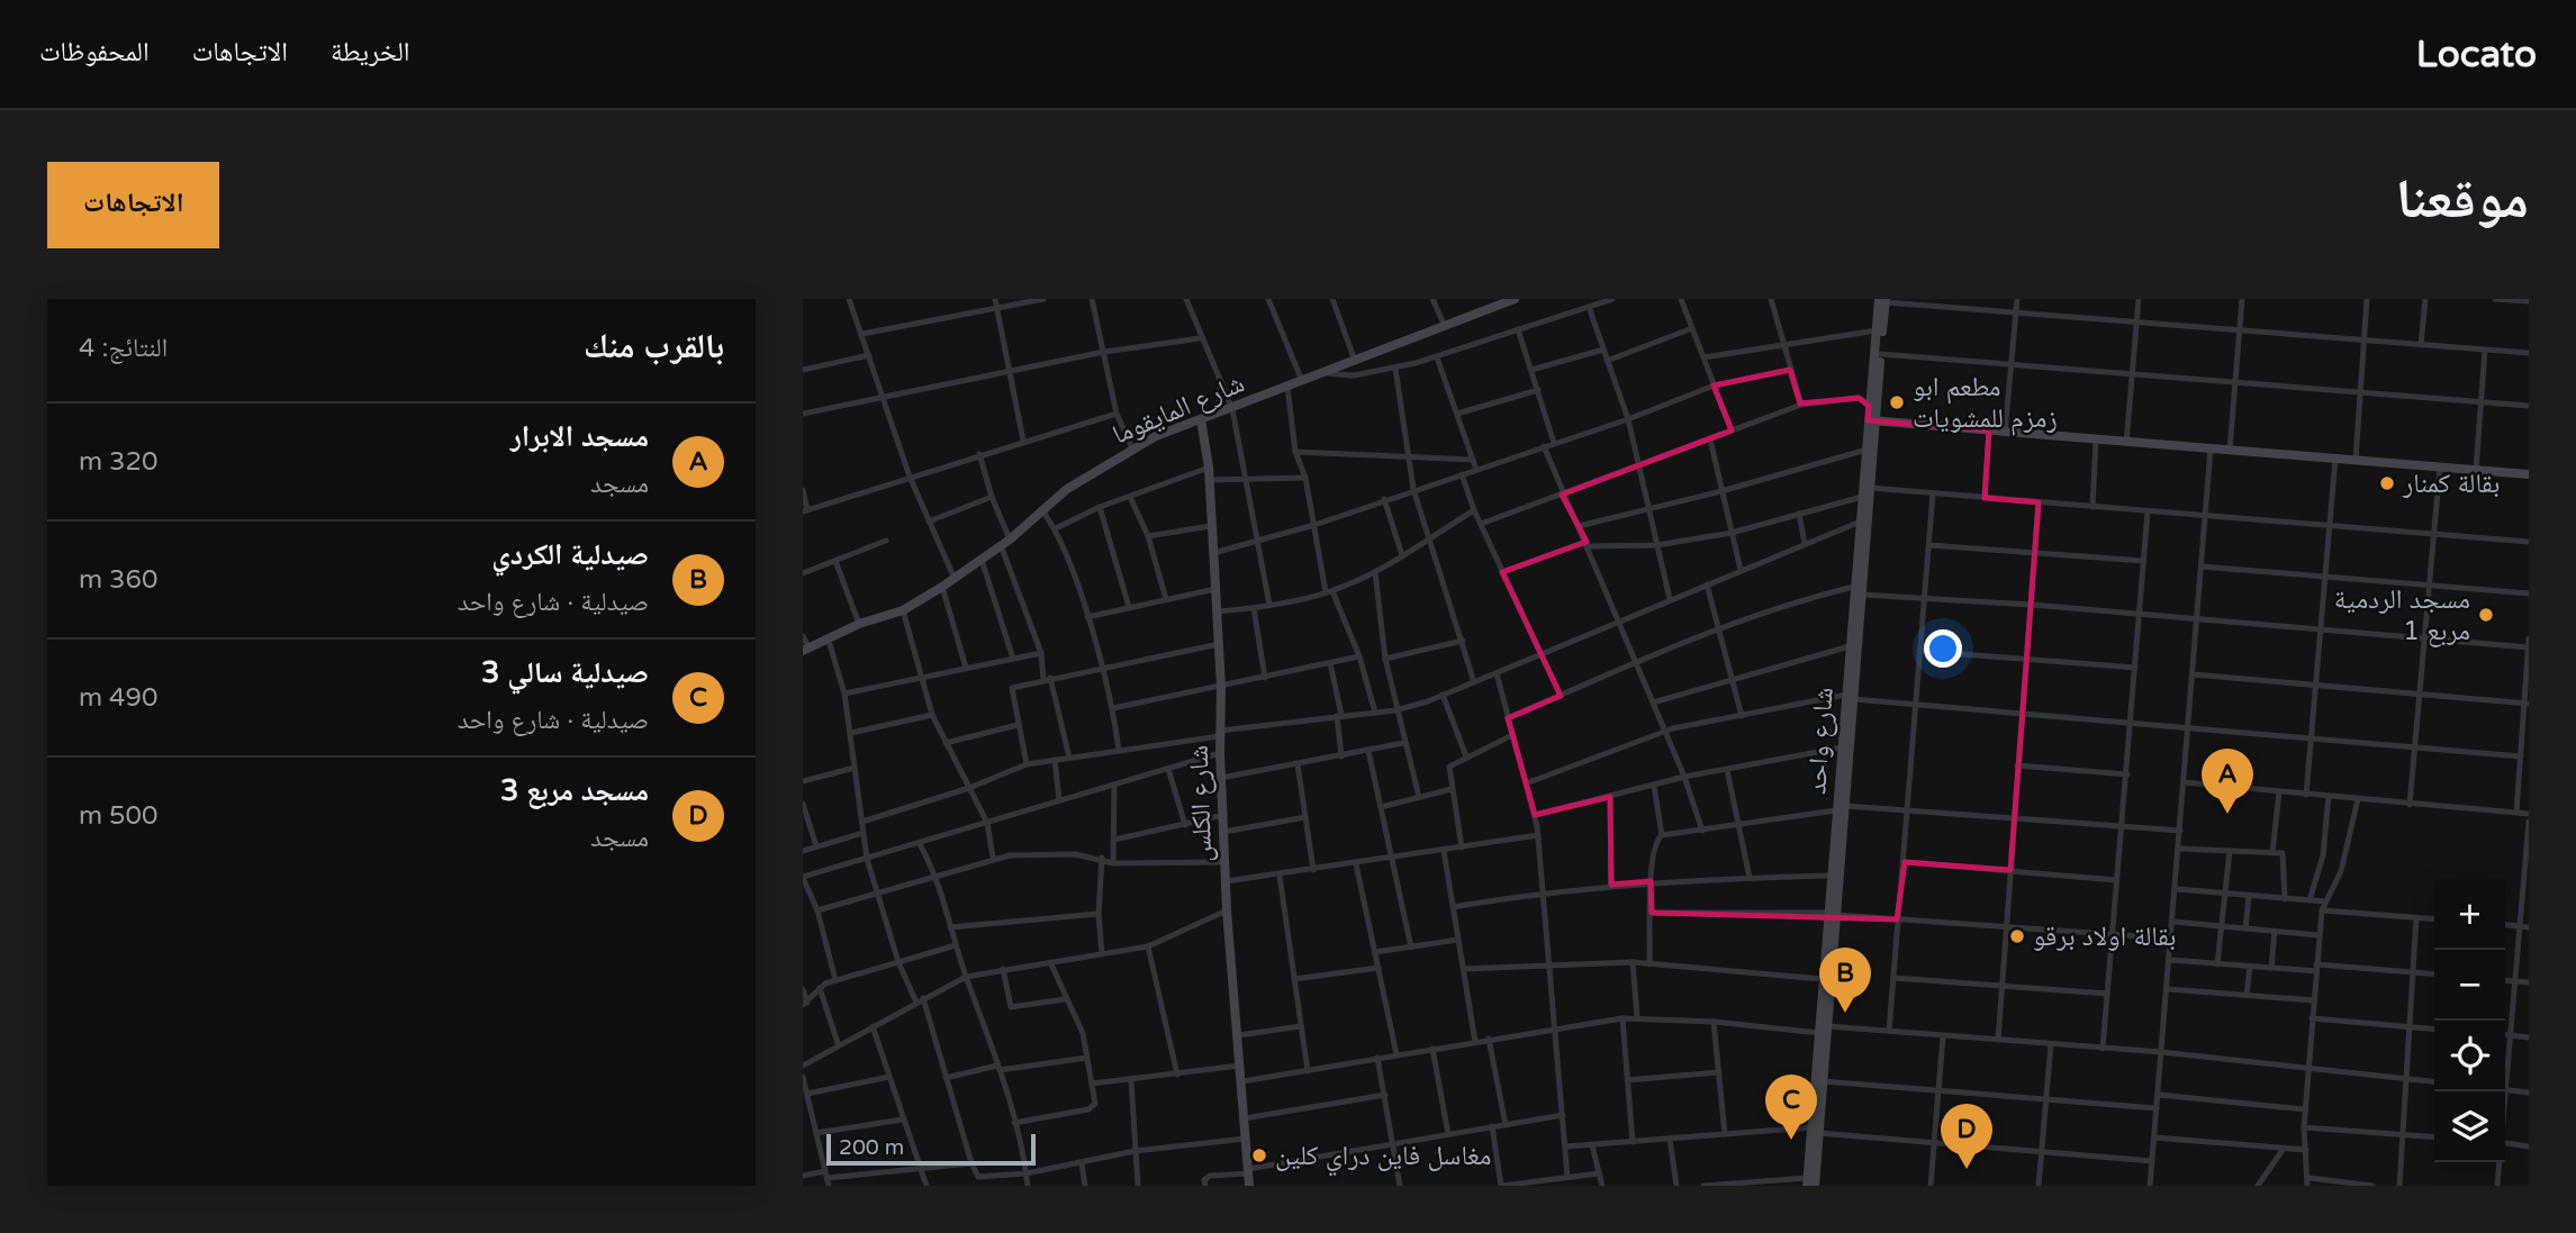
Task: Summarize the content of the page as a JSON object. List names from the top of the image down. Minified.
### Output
{"streets":{"street":["شارع المايقوما","شارع واحد","شارع الكلس"]},"crossings":[["شارع المايقوما","شارع الكلس"]],"places":["مطعم ابو زمزم للمشويات","بقالة كمنار","مسجد الردمية مربع 1","بقالة اولاد برقو","مغاسل فاين دراي كلين"],"scale_bar":"200 m","page":{"header":"Locato","nav":["الخريطة","الاتجاهات","المحفوظات"],"title":"موقعنا","buttons":"الاتجاهات","heading":["بالقرب منك","النتائج: 4"],"list":[{"mark":"A","name":"مسجد الابرار","note":"مسجد","value":"320 m"},{"mark":"B","name":"صيدلية الكردي","note":"صيدلية · شارع واحد","value":"360 m"},{"mark":"C","name":"صيدلية سالي 3","note":"صيدلية · شارع واحد","value":"490 m"},{"mark":"D","name":"مسجد مربع 3","note":"مسجد","value":"500 m"}],"pins":["A","B","C","D"],"map_buttons":["+","−"],"scale":"200 m"}}
